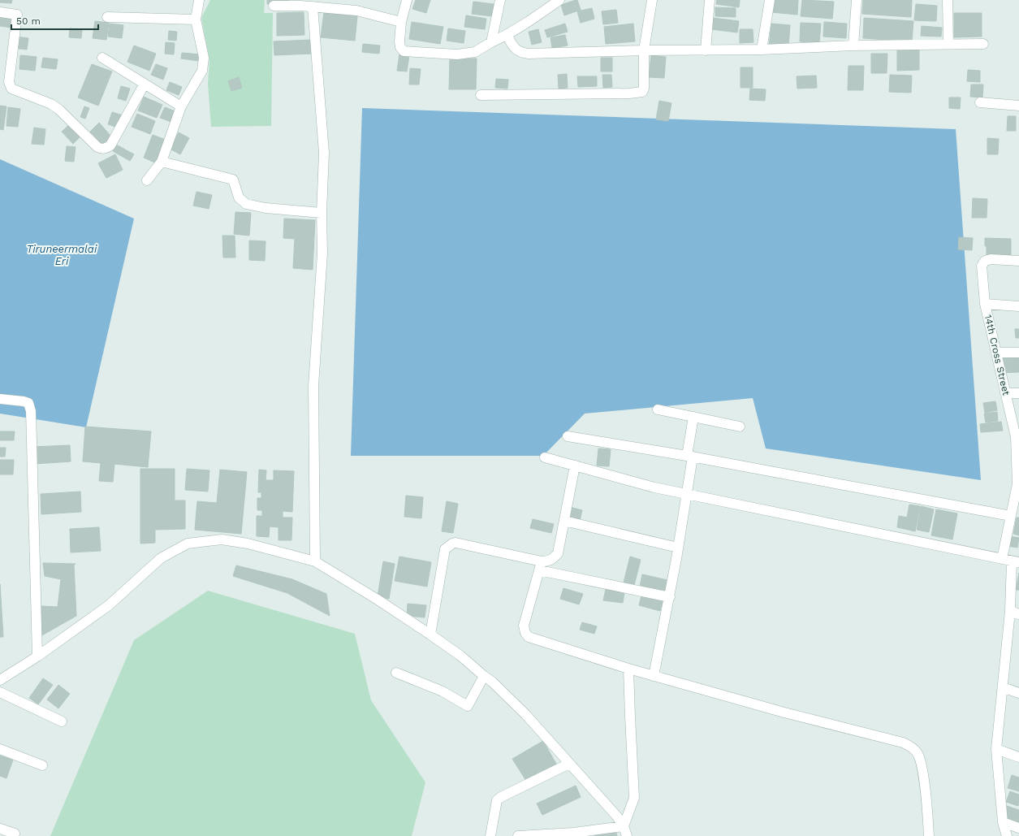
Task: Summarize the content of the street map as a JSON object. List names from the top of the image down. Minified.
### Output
{"streets":{"street":["14th Cross Street"]},"water":["Tiruneermalai Eri"],"scale_bar":"50 m"}
